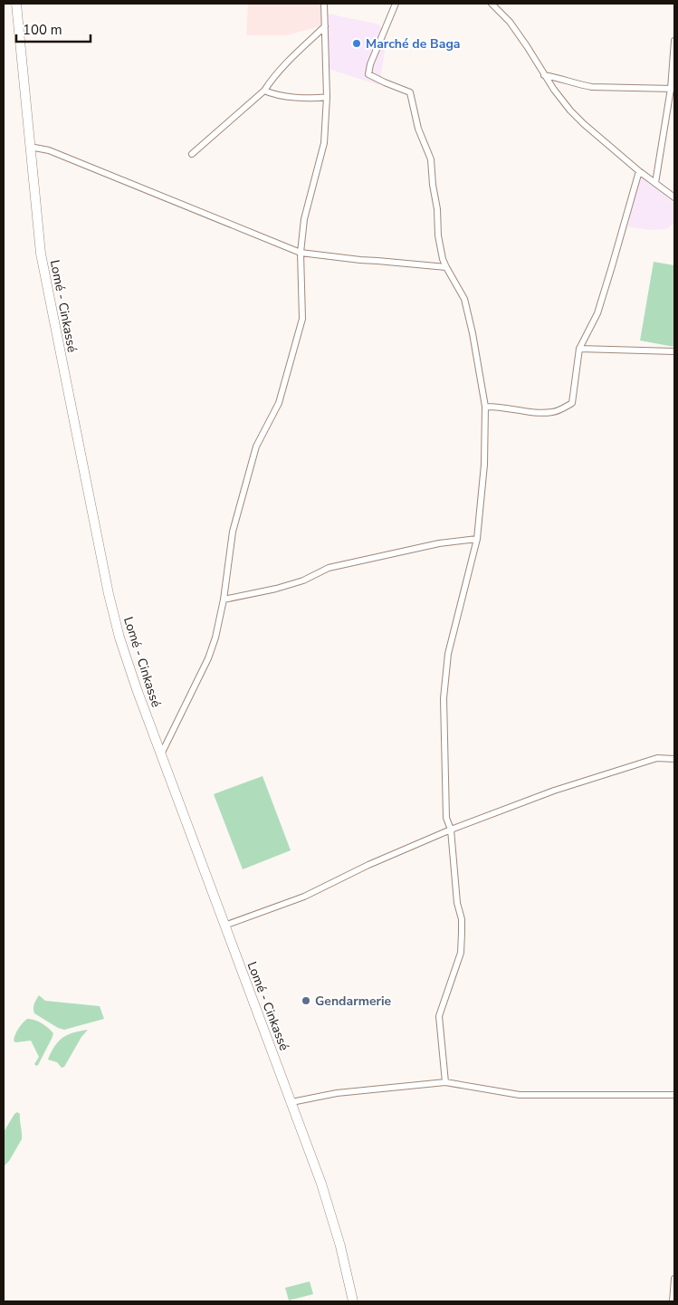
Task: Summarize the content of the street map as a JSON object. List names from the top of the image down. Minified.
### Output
{"streets":{"highway":["Lomé - Cinkassé"]},"places":["Marché de Baga","Gendarmerie"],"scale_bar":"100 m"}
